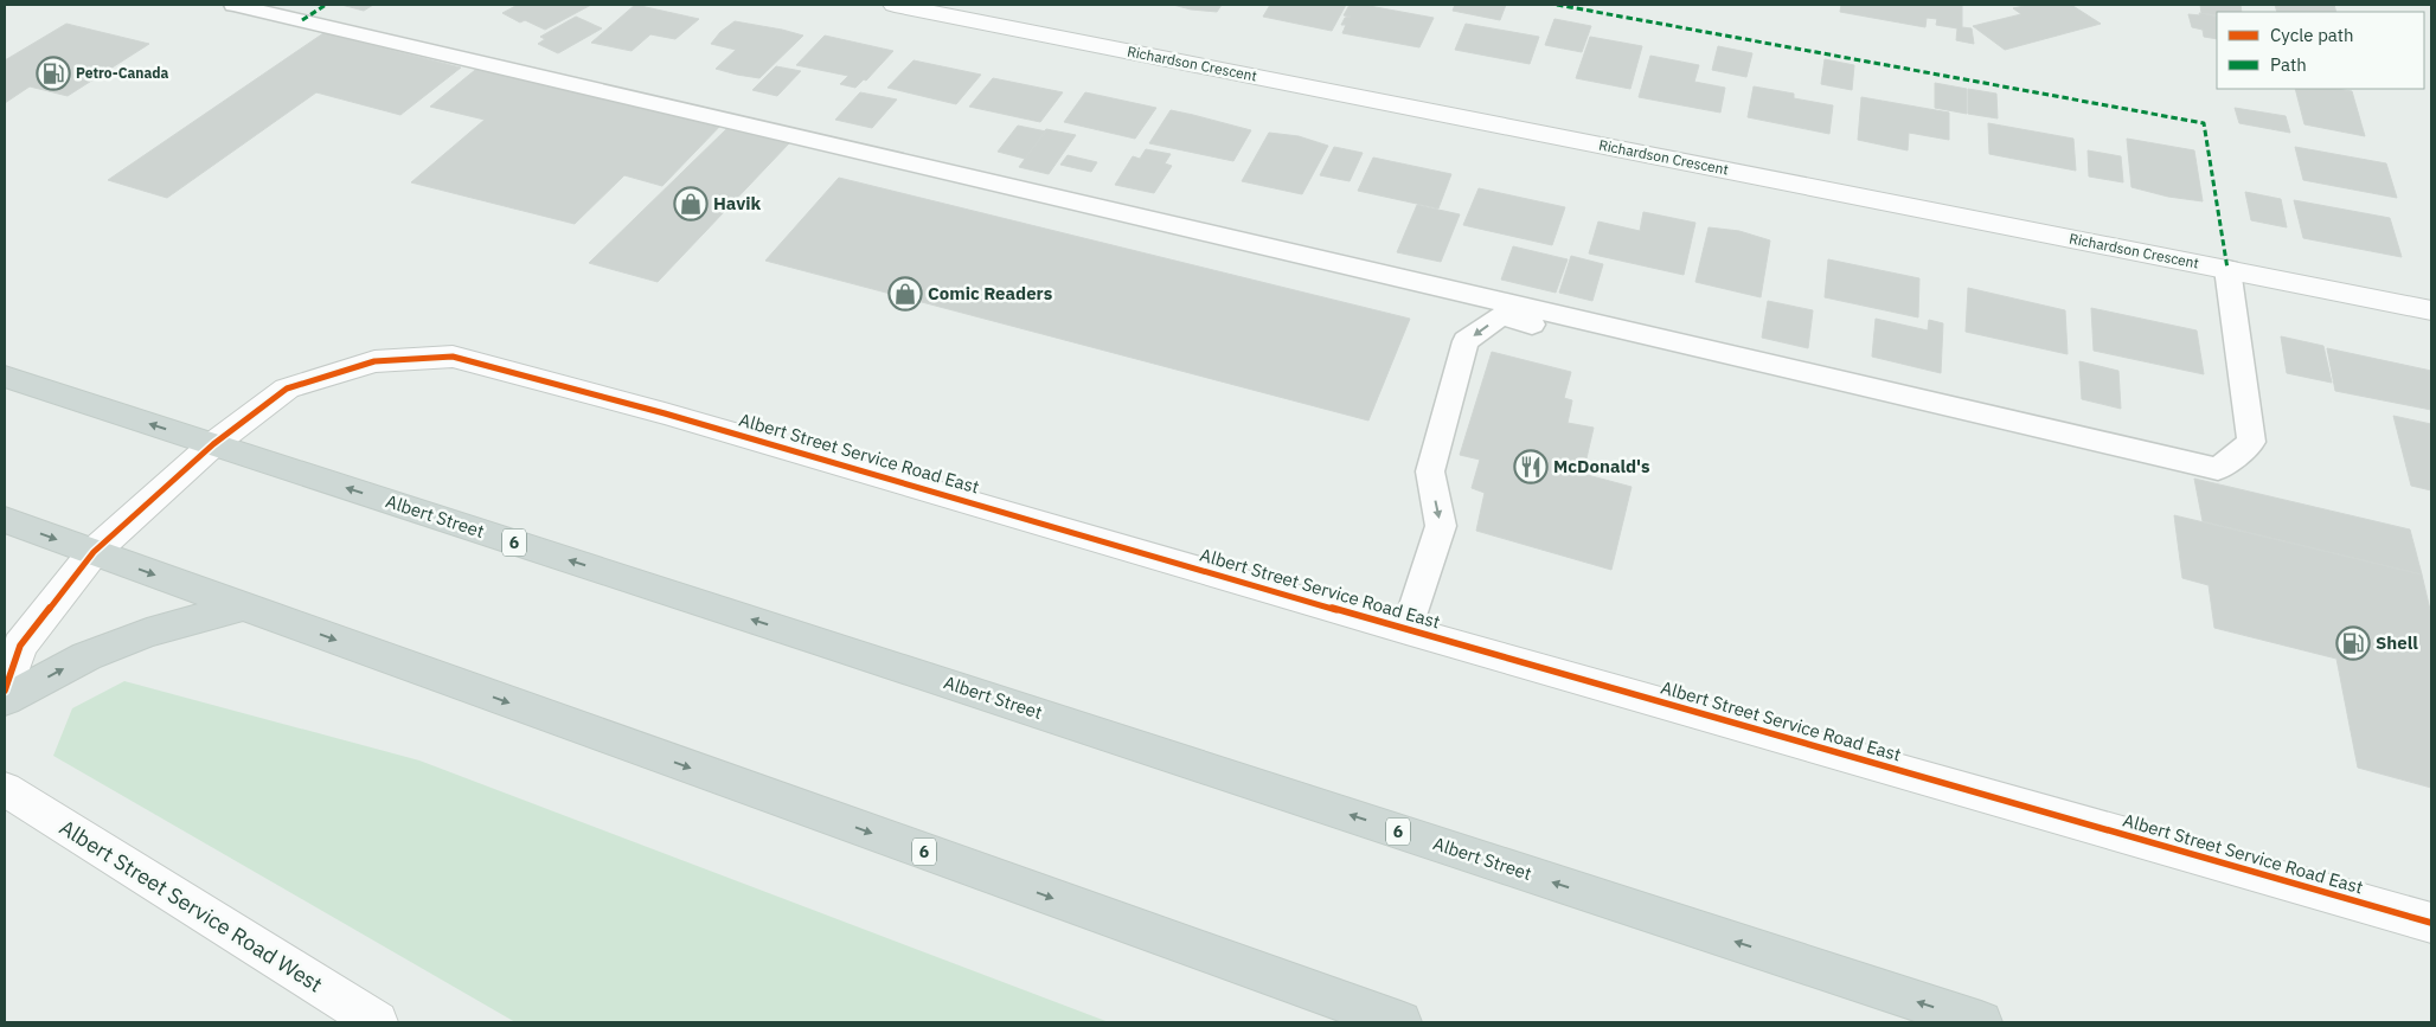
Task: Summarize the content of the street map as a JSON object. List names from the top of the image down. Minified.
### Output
{"streets":{"main road":["Albert Street","6"],"street":["Richardson Crescent","Albert Street Service Road East","Albert Street Service Road West"]},"crossings":[["Albert Street Service Road East","Albert Street"],["Albert Street Service Road East","6"]],"places":{"fuel station":["Petro-Canada","Shell"],"shop":["Havik","Comic Readers"],"restaurant":["McDonald's"]},"legend":["Cycle path","Path"]}
